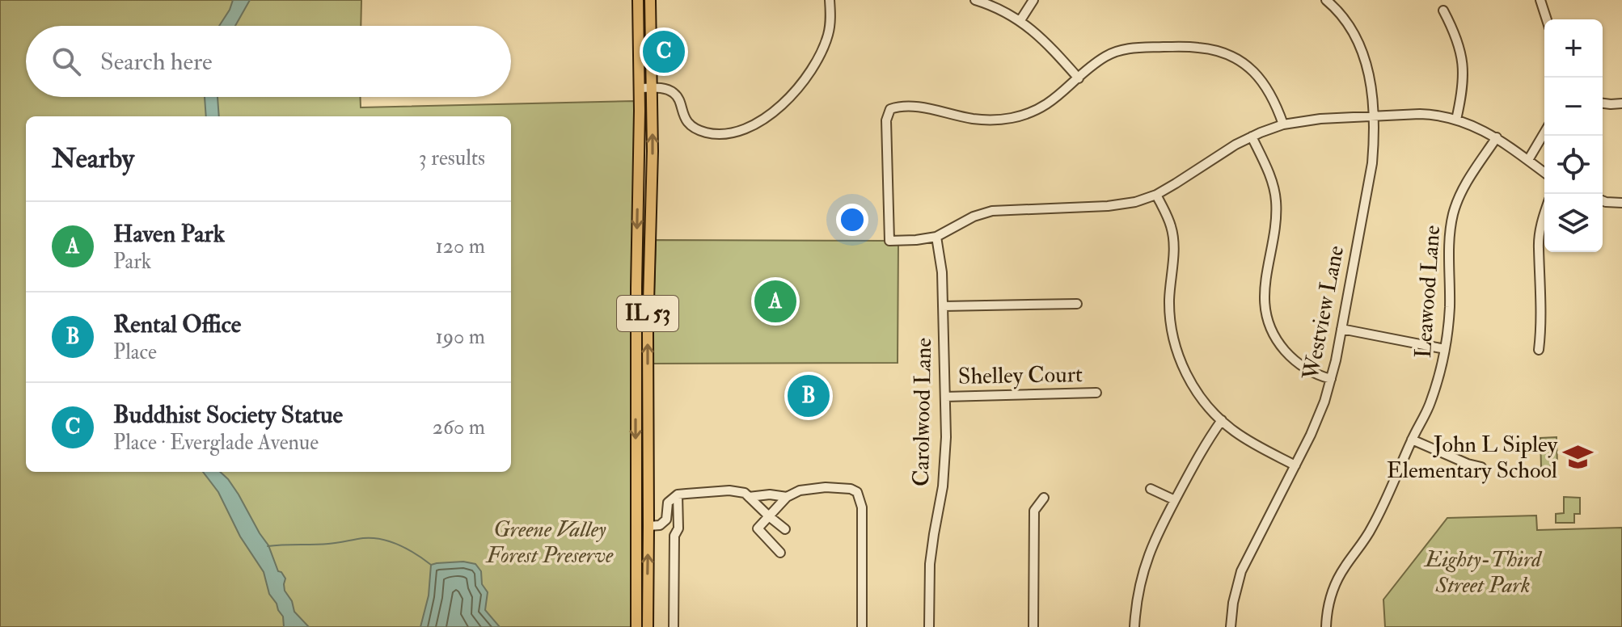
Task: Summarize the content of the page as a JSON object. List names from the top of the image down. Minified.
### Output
{"streets":{"main road":["IL 53"],"street":["Leawood Lane","Westview Lane","Shelley Court","Carolwood Lane"]},"crossings":[["Shelley Court","Carolwood Lane"]],"parks":["Greene Valley Forest Preserve","Eighty-Third Street Park"],"places":{"school or university":["John L Sipley Elementary School"]},"page":{"map_buttons":["+","−"],"search":"Search here","pins":["C","A","B"],"heading":["Nearby","3 results"],"list":[{"mark":"A","name":"Haven Park","note":"Park","value":"120 m"},{"mark":"B","name":"Rental Office","note":"Place","value":"190 m"},{"mark":"C","name":"Buddhist Society Statue","note":"Place · Everglade Avenue","value":"260 m"}]}}
